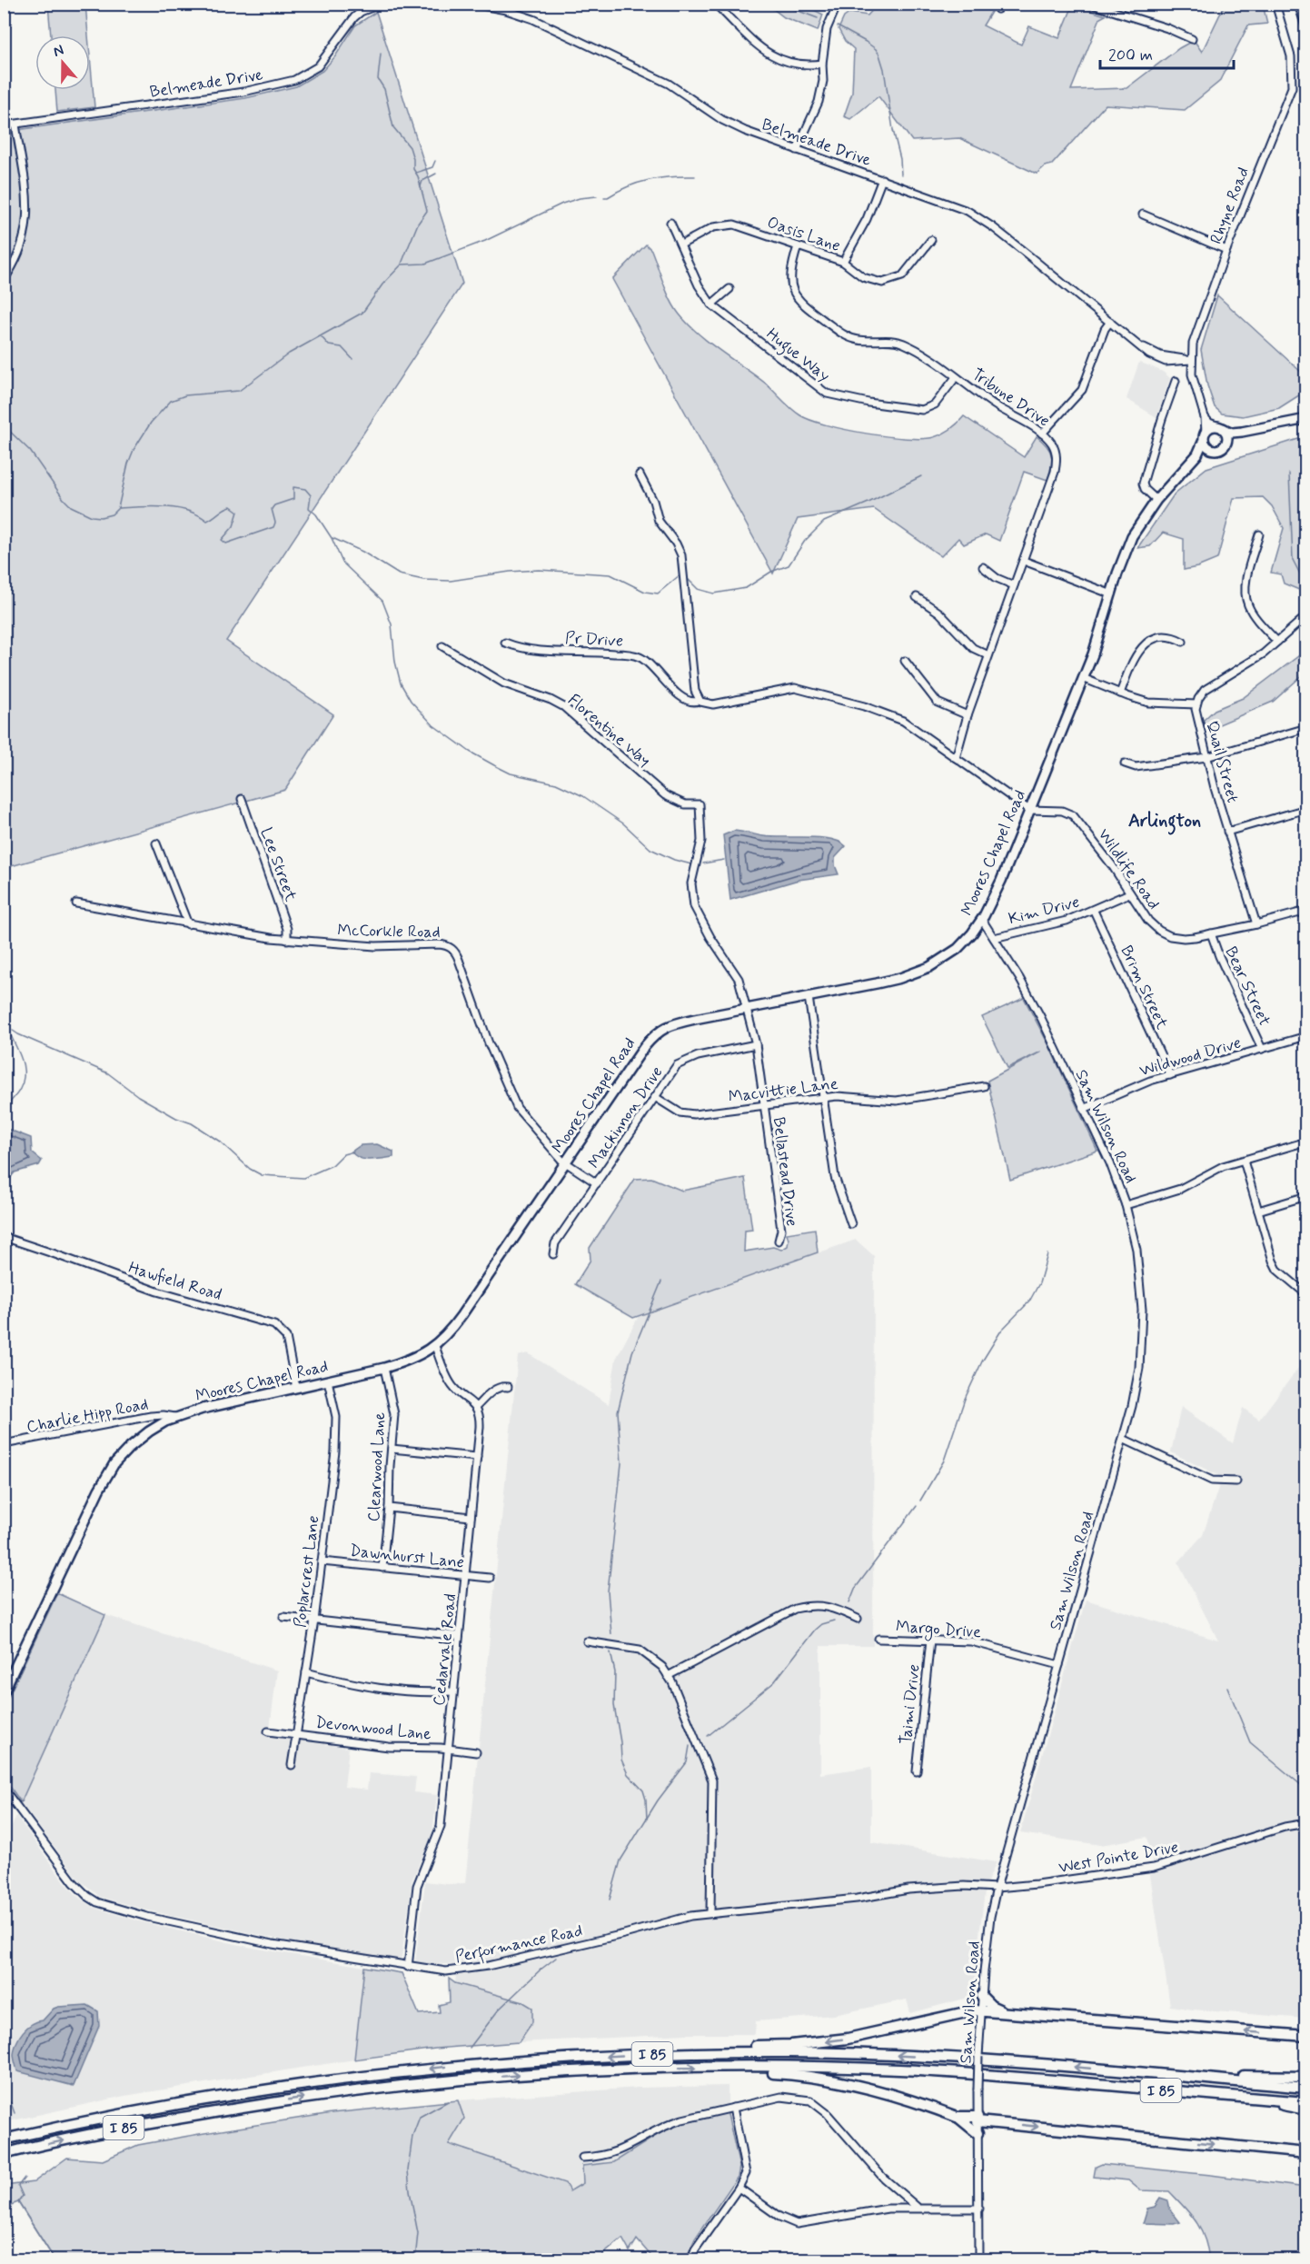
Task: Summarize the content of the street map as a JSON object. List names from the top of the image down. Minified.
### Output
{"streets":{"highway":["I 85"],"main road":["Moores Chapel Road"],"street":["Belmeade Drive","Rhyne Road","Oasis Lane","Hugue Way","Tribune Drive","Pr Drive","Florentine Way","Quail Street","Lee Street","Wildlife Road","Kim Drive","McCorkle Road","Bear Street","Brim Street","Wildwood Drive","Macvittie Lane","Mackinnon Drive","Sam Wilson Road","Bellastead Drive","Hawfield Road","Charlie Hipp Road","Clearwood Lane","Dawnhurst Lane","Poplarcrest Lane","Margo Drive","Cedarvale Road","Taimi Drive","Devonwood Lane","West Pointe Drive","Performance Road"]},"crossings":[["Belmeade Drive","Rhyne Road"],["Rhyne Road","Moores Chapel Road"],["Oasis Lane","Hugue Way"],["Oasis Lane","Tribune Drive"],["Hugue Way","Tribune Drive"],["Florentine Way","Bellastead Drive"],["Quail Street","Wildlife Road"],["Moores Chapel Road","Wildlife Road"],["Moores Chapel Road","McCorkle Road"],["Moores Chapel Road","Sam Wilson Road"],["Moores Chapel Road","Bellastead Drive"],["Moores Chapel Road","Hawfield Road"],["Moores Chapel Road","Charlie Hipp Road"],["Moores Chapel Road","Clearwood Lane"],["Moores Chapel Road","Poplarcrest Lane"],["Lee Street","McCorkle Road"],["Wildlife Road","Kim Drive"],["Wildlife Road","Bear Street"],["Kim Drive","Brim Street"],["Kim Drive","Sam Wilson Road"],["McCorkle Road","Mackinnon Drive"],["Bear Street","Wildwood Drive"],["Brim Street","Wildwood Drive"],["Wildwood Drive","Sam Wilson Road"],["Macvittie Lane","Mackinnon Drive"],["Macvittie Lane","Bellastead Drive"],["Mackinnon Drive","Bellastead Drive"],["Sam Wilson Road","Margo Drive"],["Sam Wilson Road","West Pointe Drive"],["Sam Wilson Road","Performance Road"],["Clearwood Lane","Dawnhurst Lane"],["Dawnhurst Lane","Poplarcrest Lane"],["Dawnhurst Lane","Cedarvale Road"],["Poplarcrest Lane","Devonwood Lane"],["Margo Drive","Taimi Drive"],["Cedarvale Road","Devonwood Lane"],["Cedarvale Road","Performance Road"],["West Pointe Drive","Performance Road"]],"districts":["Arlington"],"scale_bar":"200 m","north":"top"}
